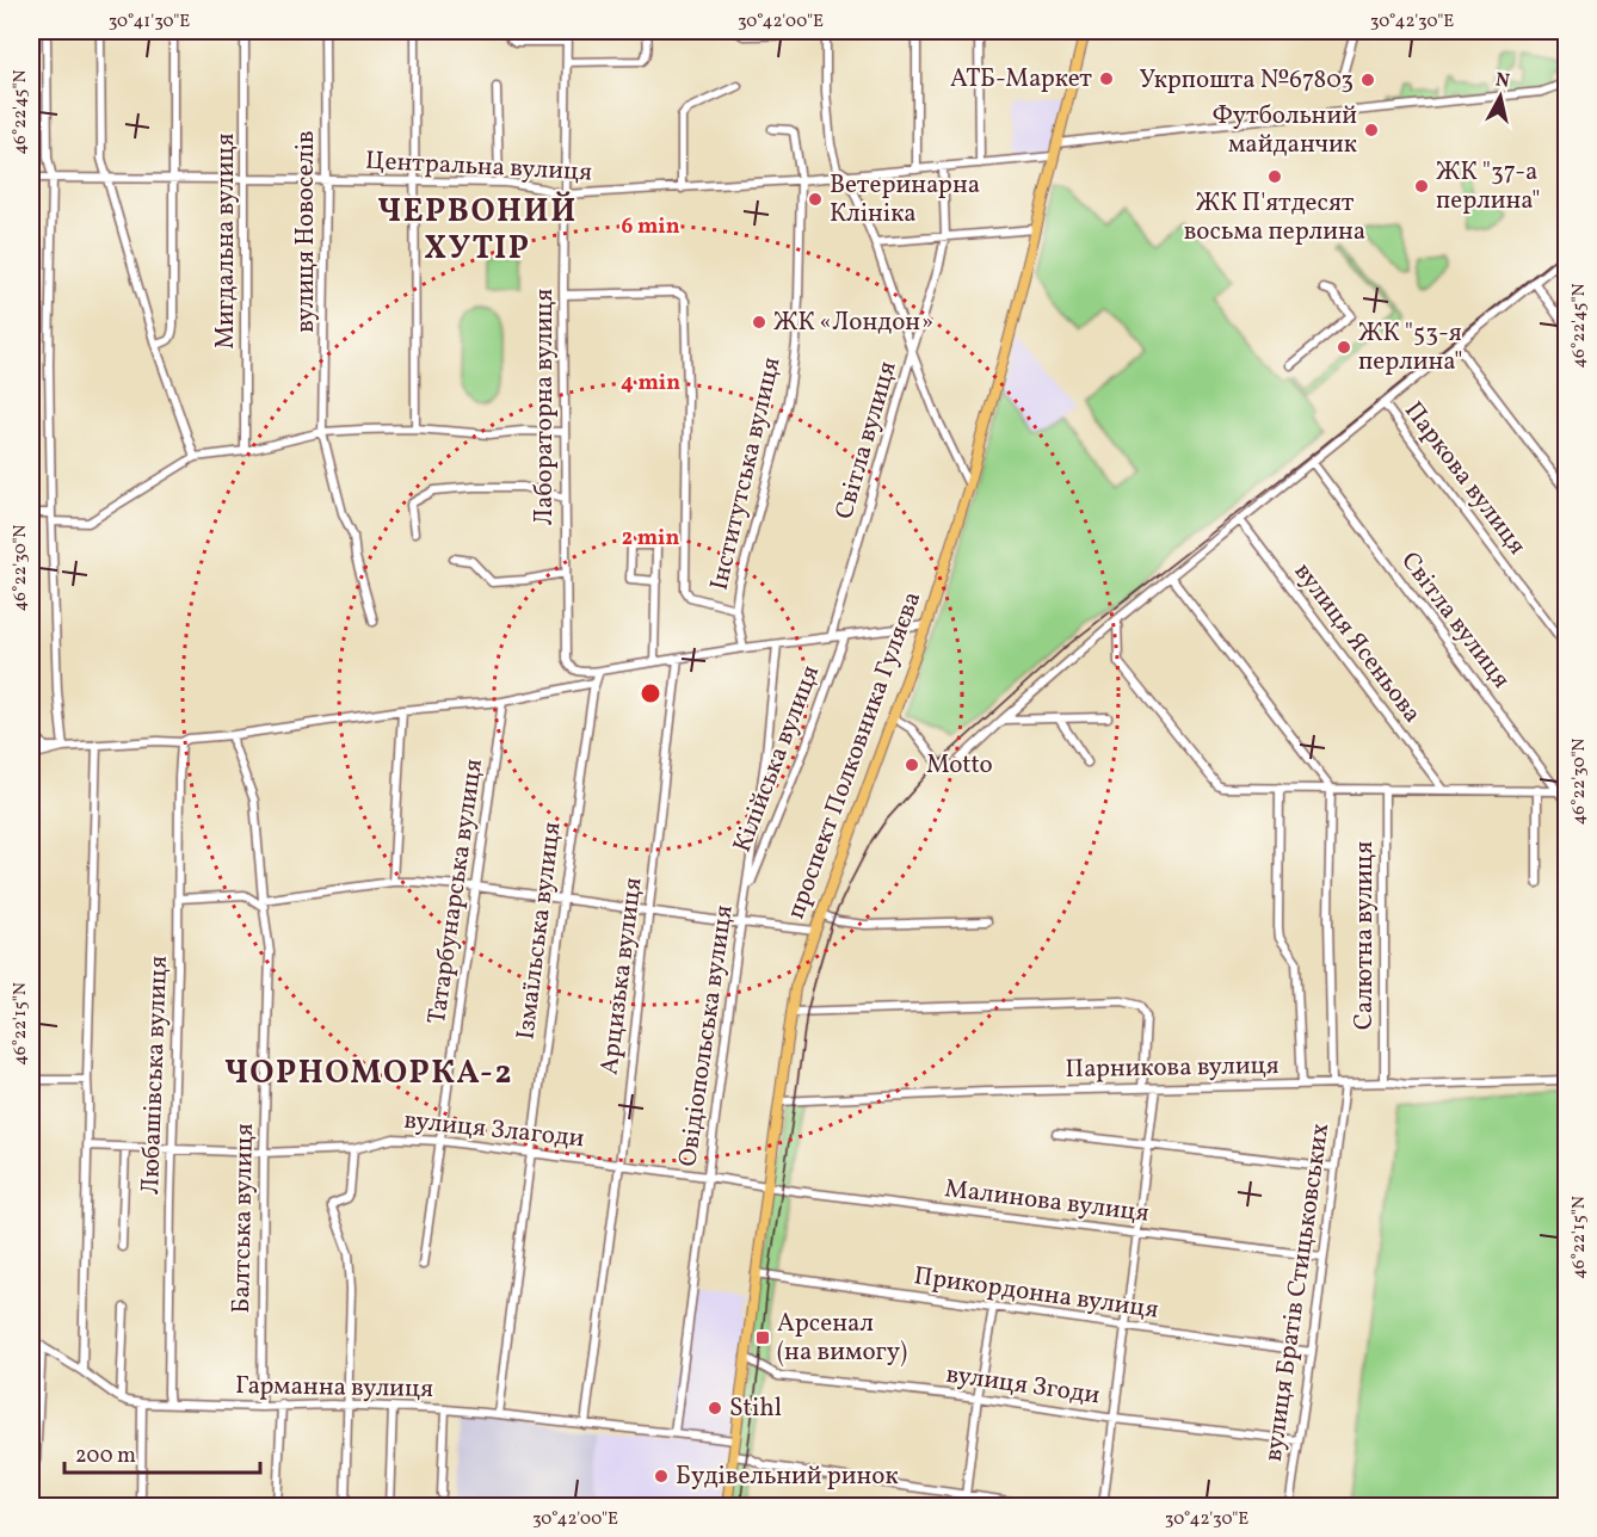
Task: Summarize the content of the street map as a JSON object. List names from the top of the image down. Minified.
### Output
{"streets":{"main road":["проспект Полковника Гуляєва"],"street":["Центральна вулиця","вулиця Новоселів","Мигдальна вулиця","Лабораторна вулиця","Світла вулиця","Інститутська вулиця","Паркова вулиця","вулиця Ясеньова","Кілійська вулиця","Татарбунарська вулиця","Ізмаїльська вулиця","Салютна вулиця","Арцизька вулиця","Овідіопольська вулиця","Парникова вулиця","Любашівська вулиця","вулиця Злагоди","Малинова вулиця","Балтська вулиця","вулиця Братів Стицьковських","Прикордонна вулиця","вулиця Згоди","Гарманна вулиця"]},"crossings":[["Центральна вулиця","вулиця Новоселів"],["Центральна вулиця","Мигдальна вулиця"],["Центральна вулиця","Лабораторна вулиця"],["Центральна вулиця","Світла вулиця"],["Центральна вулиця","Інститутська вулиця"],["Центральна вулиця","проспект Полковника Гуляєва"],["Лабораторна вулиця","Ізмаїльська вулиця"],["проспект Полковника Гуляєва","Парникова вулиця"],["проспект Полковника Гуляєва","вулиця Злагоди"],["проспект Полковника Гуляєва","Малинова вулиця"],["проспект Полковника Гуляєва","Прикордонна вулиця"],["проспект Полковника Гуляєва","вулиця Згоди"],["Кілійська вулиця","Овідіопольська вулиця"],["Татарбунарська вулиця","вулиця Злагоди"],["Ізмаїльська вулиця","вулиця Злагоди"],["Ізмаїльська вулиця","Гарманна вулиця"],["Салютна вулиця","Парникова вулиця"],["Арцизька вулиця","вулиця Злагоди"],["Овідіопольська вулиця","вулиця Злагоди"],["Парникова вулиця","вулиця Братів Стицьковських"],["Любашівська вулиця","вулиця Злагоди"],["Любашівська вулиця","Гарманна вулиця"],["вулиця Злагоди","Малинова вулиця"],["вулиця Злагоди","Балтська вулиця"],["Малинова вулиця","вулиця Братів Стицьковських"],["Балтська вулиця","Гарманна вулиця"],["вулиця Братів Стицьковських","Прикордонна вулиця"],["вулиця Братів Стицьковських","вулиця Згоди"]],"districts":["ЧЕРВОНИЙ ХУТІР","ЧОРНОМОРКА-2"],"places":{"other":["АТБ-Маркет","Укрпошта №67803","Футбольний майданчик","ЖК П'ятдесят восьма перлина","ЖК \"37-а перлина\"","Ветеринарна Клініка","ЖК «Лондон»","ЖК \"53-я перлина\"","Motto","Stihl","Будівельний ринок"],"transit":["Арсенал (на вимогу)"]},"scale_bar":"200 m","north":"top","coordinates":["30°41'30\"E","30°42'00\"E","30°42'30\"E","46°22'45\"N","46°22'30\"N","46°22'15\"N"],"rings":["6 min","4 min","2 min"]}
